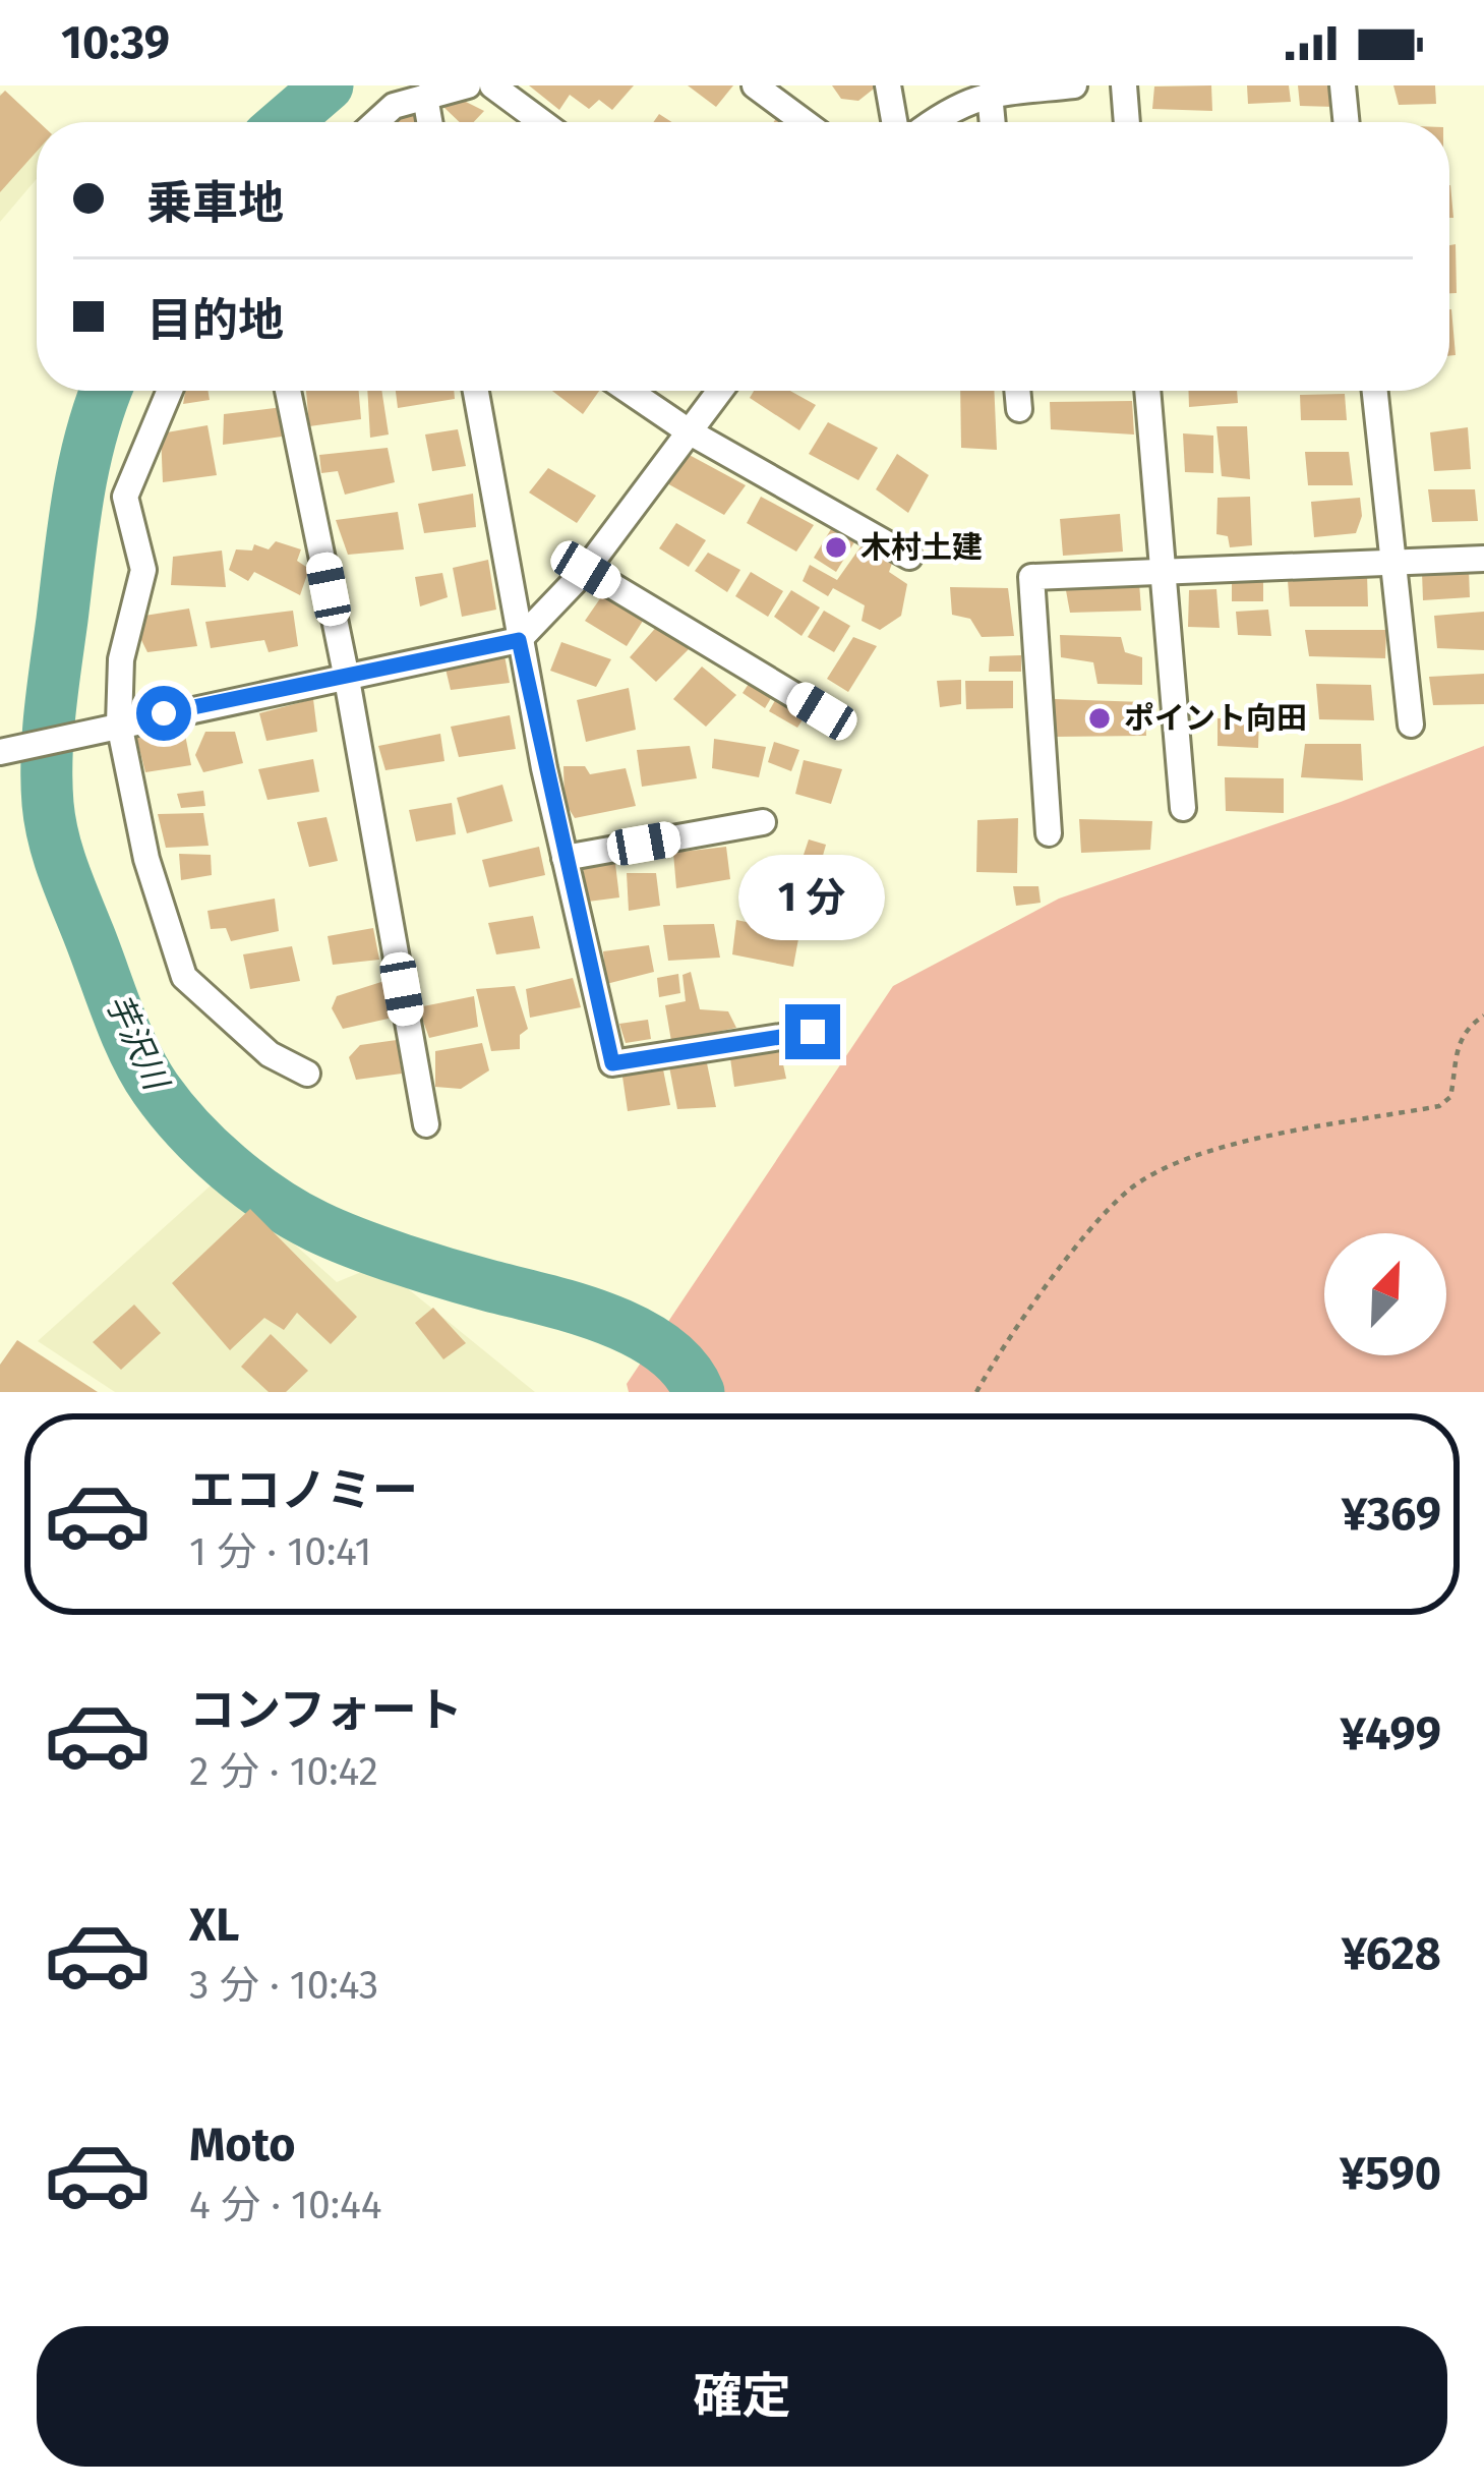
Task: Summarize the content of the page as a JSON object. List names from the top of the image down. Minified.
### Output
{"water":["芋沢川"],"places":["木村土建","ポイント向田"],"north":"top right","page":{"status":"10:39","banner":["乗車地","目的地"],"bubble":"1 分","list":[{"name":"エコノミー","note":"1 分 · 10:41","value":"¥369"},{"name":"コンフォート","note":"2 分 · 10:42","value":"¥499"},{"name":"XL","note":"3 分 · 10:43","value":"¥628"},{"name":"Moto","note":"4 分 · 10:44","value":"¥590"}],"buttons":"確定"}}
